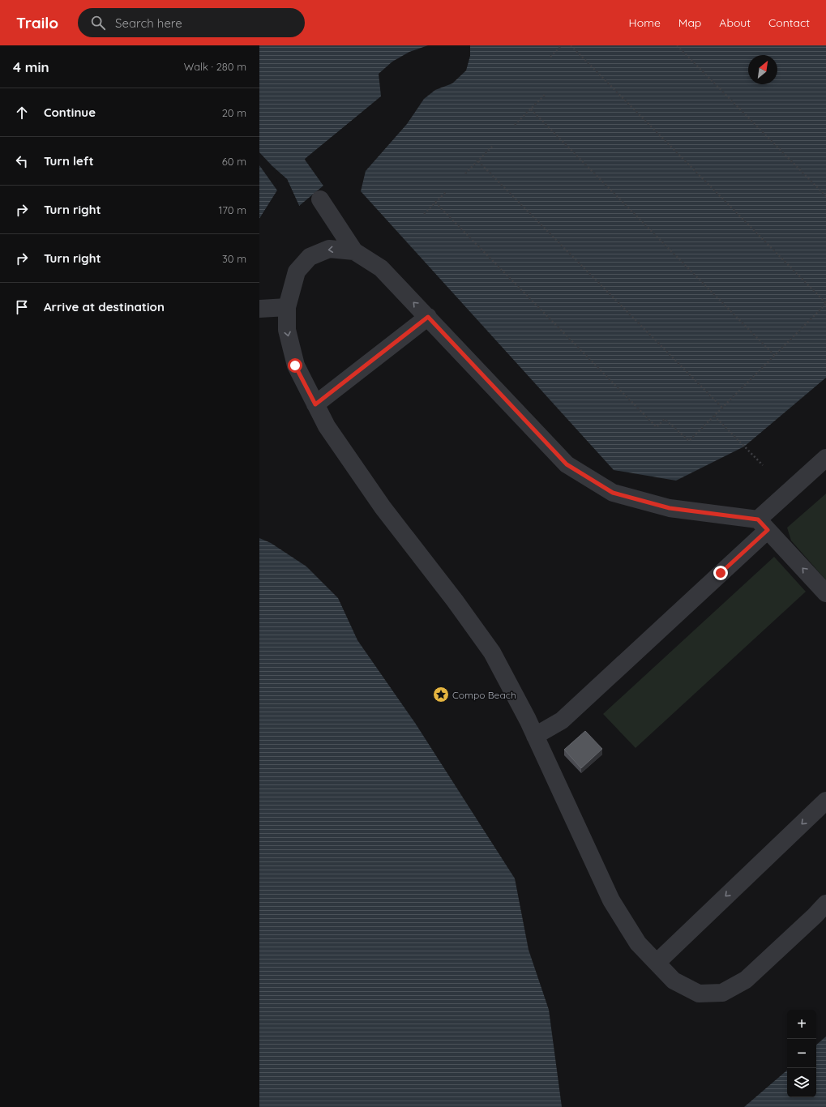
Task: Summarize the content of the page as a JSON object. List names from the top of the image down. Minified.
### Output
{"places":{"place":["Compo Beach"]},"north":"top right","page":{"header":"Trailo","search":"Search here","nav":["Home","Map","About","Contact"],"heading":["4 min","Walk · 280 m"],"list":[["Continue","20 m"],["Turn left","60 m"],["Turn right","170 m"],["Turn right","30 m"],"Arrive at destination"],"map_buttons":["+","−"]}}
